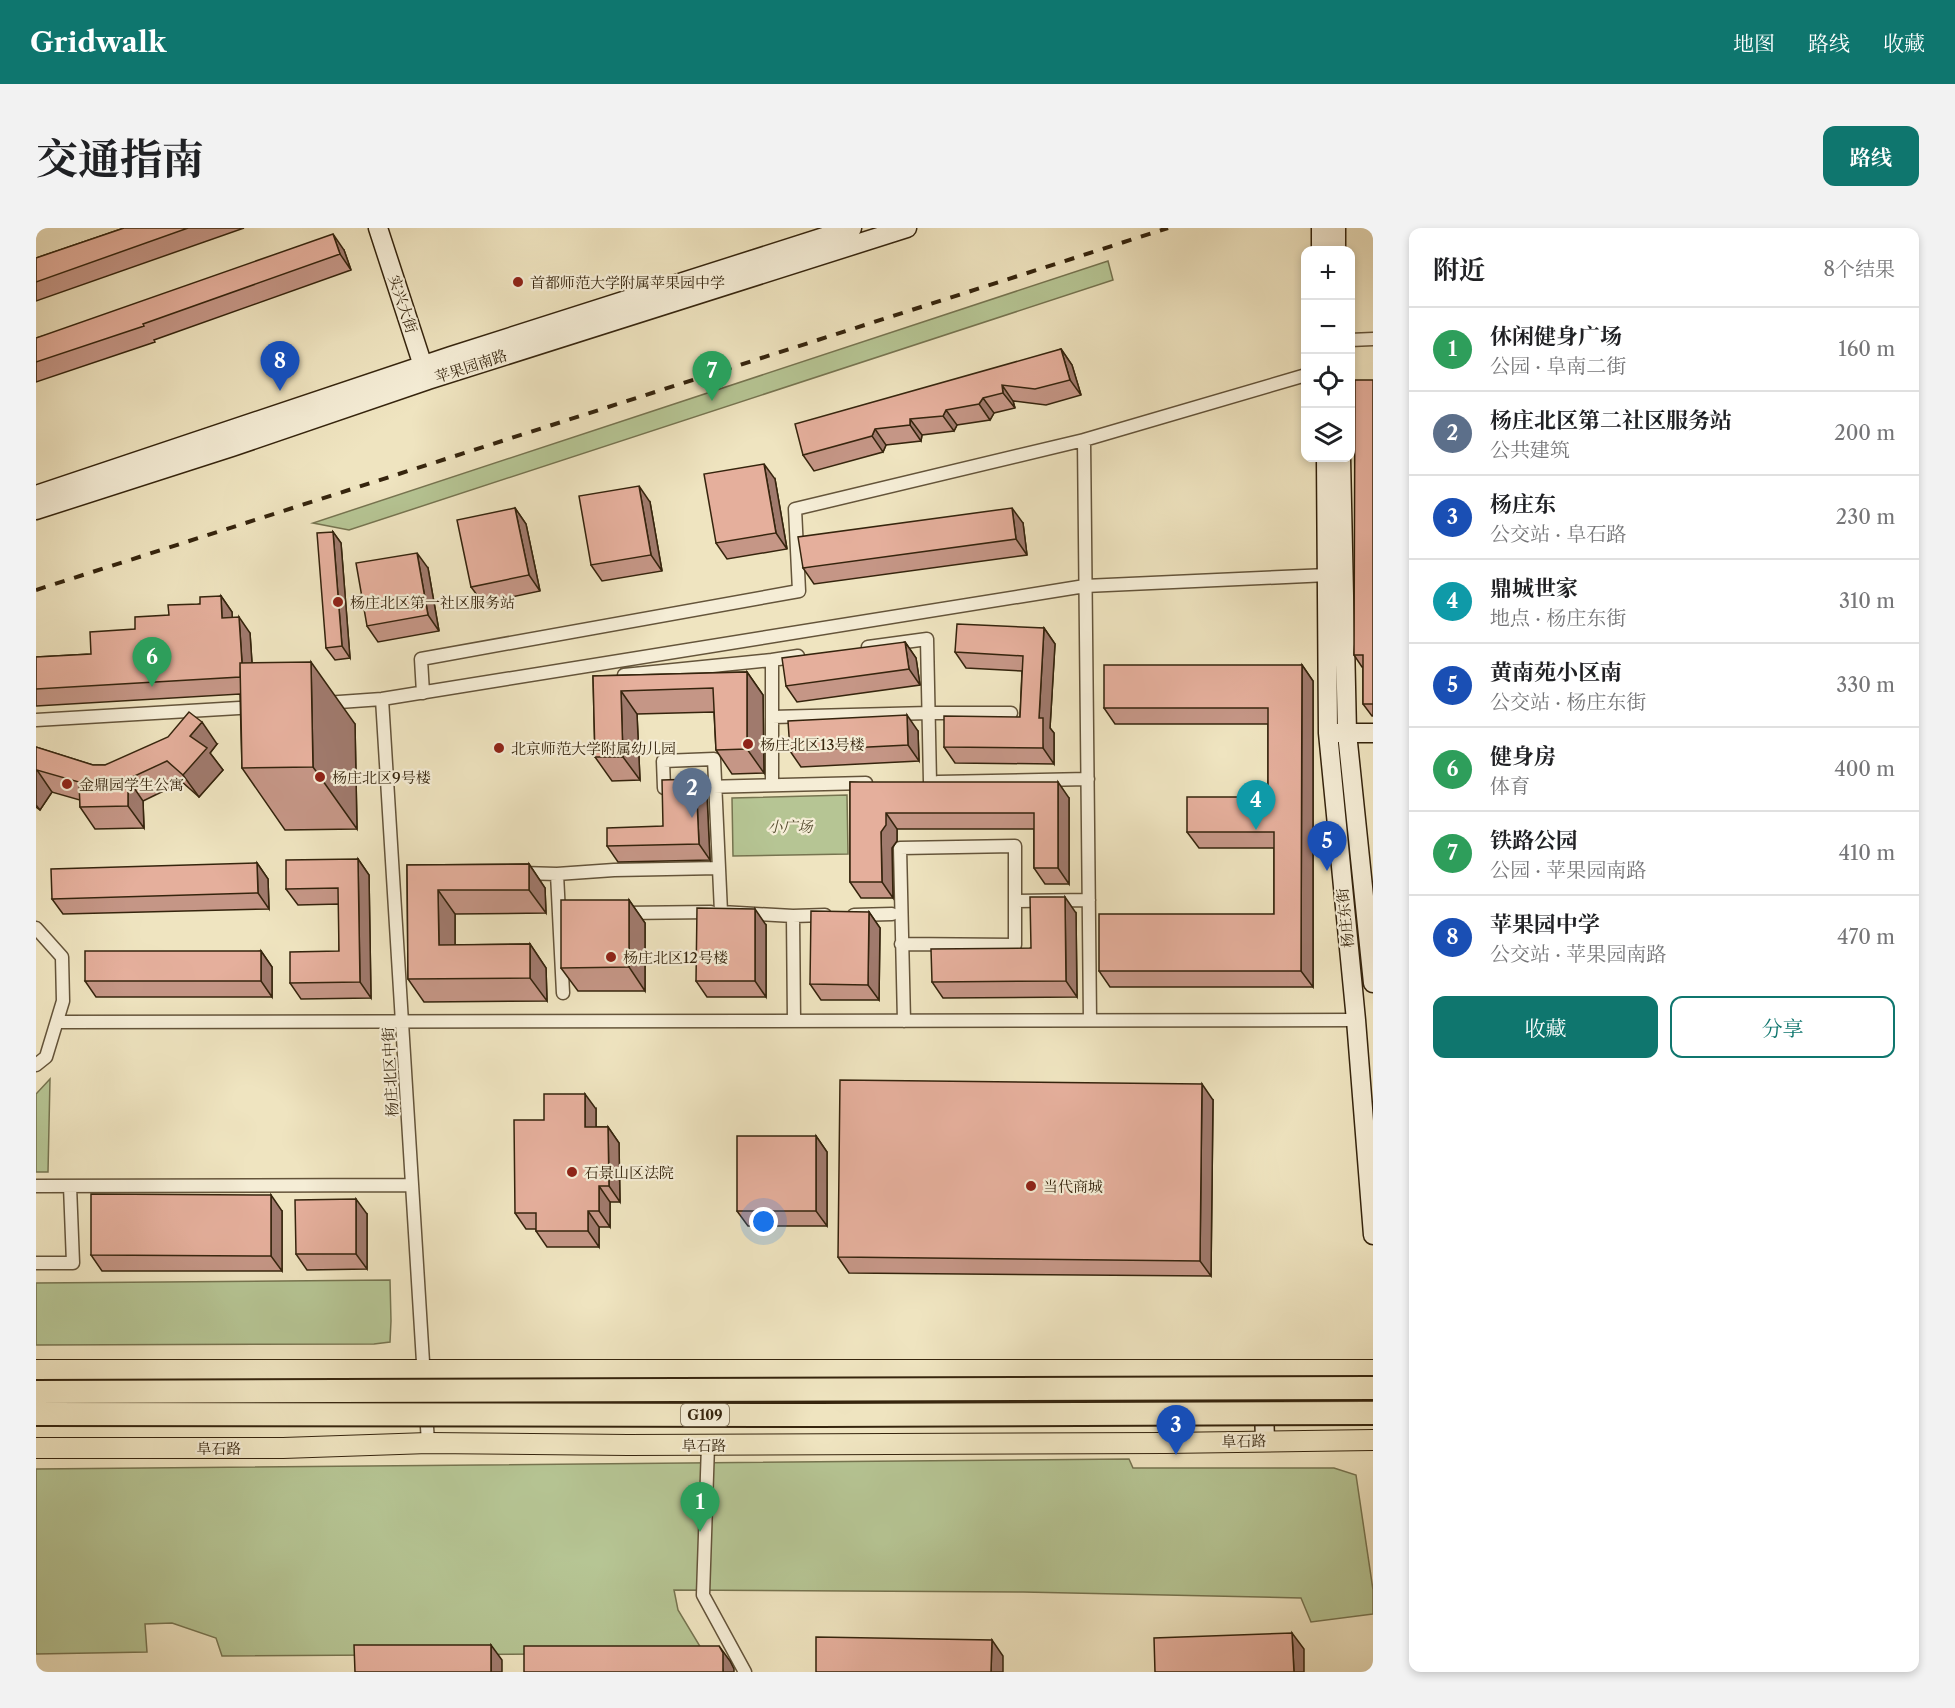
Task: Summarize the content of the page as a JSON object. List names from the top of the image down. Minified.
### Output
{"streets":{"highway":["G109","阜石路"],"main road":["实兴大街","苹果园南路","杨庄东街"],"street":["杨庄北区中街"]},"crossings":[["实兴大街","苹果园南路"],["杨庄北区中街","阜石路"]],"parks":["小广场"],"places":["首都师范大学附属苹果园中学","杨庄北区第一社区服务站","杨庄北区13号楼","北京师范大学附属幼儿园","杨庄北区9号楼","金鼎园学生公寓","杨庄北区12号楼","石景山区法院","当代商城"],"page":{"header":"Gridwalk","nav":["地图","路线","收藏"],"title":"交通指南","buttons":["路线",["收藏","分享"]],"heading":["附近","8个结果"],"map_buttons":["+","−"],"list":[{"mark":"1","name":"休闲健身广场","note":"公园 · 阜南二街","value":"160 m"},{"mark":"2","name":"杨庄北区第二社区服务站","note":"公共建筑","value":"200 m"},{"mark":"3","name":"杨庄东","note":"公交站 · 阜石路","value":"230 m"},{"mark":"4","name":"鼎城世家","note":"地点 · 杨庄东街","value":"310 m"},{"mark":"5","name":"黄南苑小区南","note":"公交站 · 杨庄东街","value":"330 m"},{"mark":"6","name":"健身房","note":"体育","value":"400 m"},{"mark":"7","name":"铁路公园","note":"公园 · 苹果园南路","value":"410 m"},{"mark":"8","name":"苹果园中学","note":"公交站 · 苹果园南路","value":"470 m"}],"pins":["8","7","6","2","4","5","3","1"]}}
